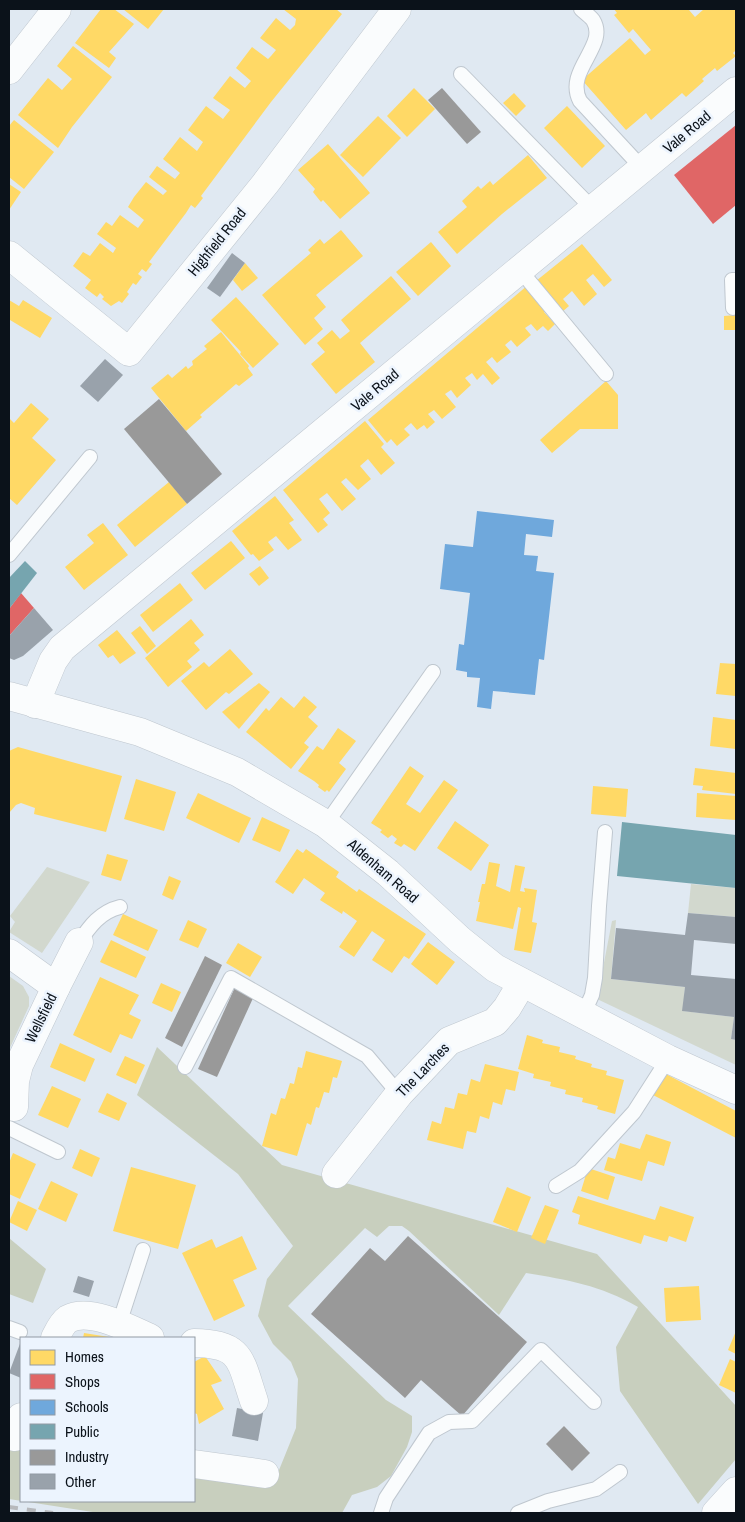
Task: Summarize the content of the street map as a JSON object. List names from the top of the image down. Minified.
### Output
{"streets":{"street":["Vale Road","Highfield Road","Aldenham Road","Wellsfield","The Larches"]},"crossings":[["Vale Road","Aldenham Road"],["Aldenham Road","The Larches"]],"legend":["Homes","Shops","Schools","Public","Industry","Other"]}
